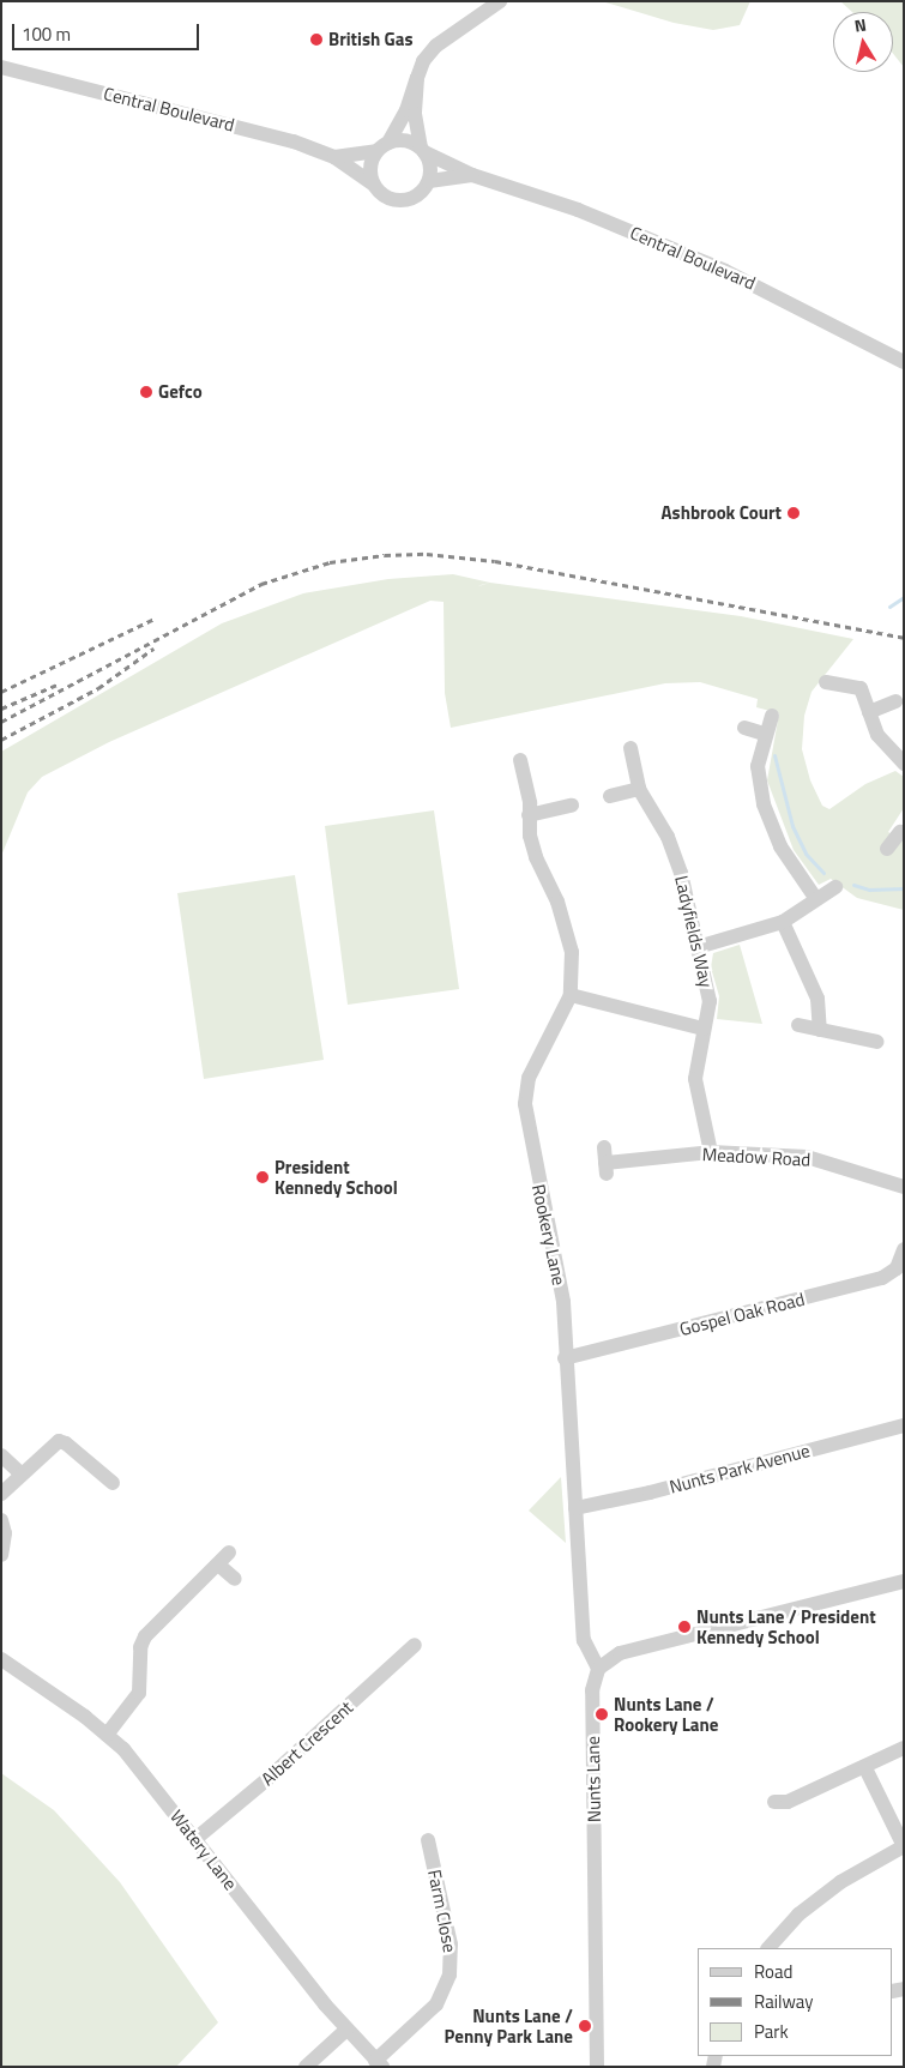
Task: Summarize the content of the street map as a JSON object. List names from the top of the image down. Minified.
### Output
{"streets":{"street":["Central Boulevard","Ladyfields Way","Meadow Road","Rookery Lane","Gospel Oak Road","Nunts Park Avenue","Albert Crescent","Nunts Lane","Watery Lane","Farm Close"]},"crossings":[["Ladyfields Way","Meadow Road"],["Rookery Lane","Gospel Oak Road"],["Rookery Lane","Nunts Park Avenue"],["Rookery Lane","Nunts Lane"],["Albert Crescent","Watery Lane"],["Watery Lane","Farm Close"]],"places":["British Gas","Gefco","Ashbrook Court","President Kennedy School","Nunts Lane / President Kennedy School","Nunts Lane / Rookery Lane","Nunts Lane / Penny Park Lane"],"legend":["Road","Railway","Park"],"scale_bar":"100 m","north":"top"}
